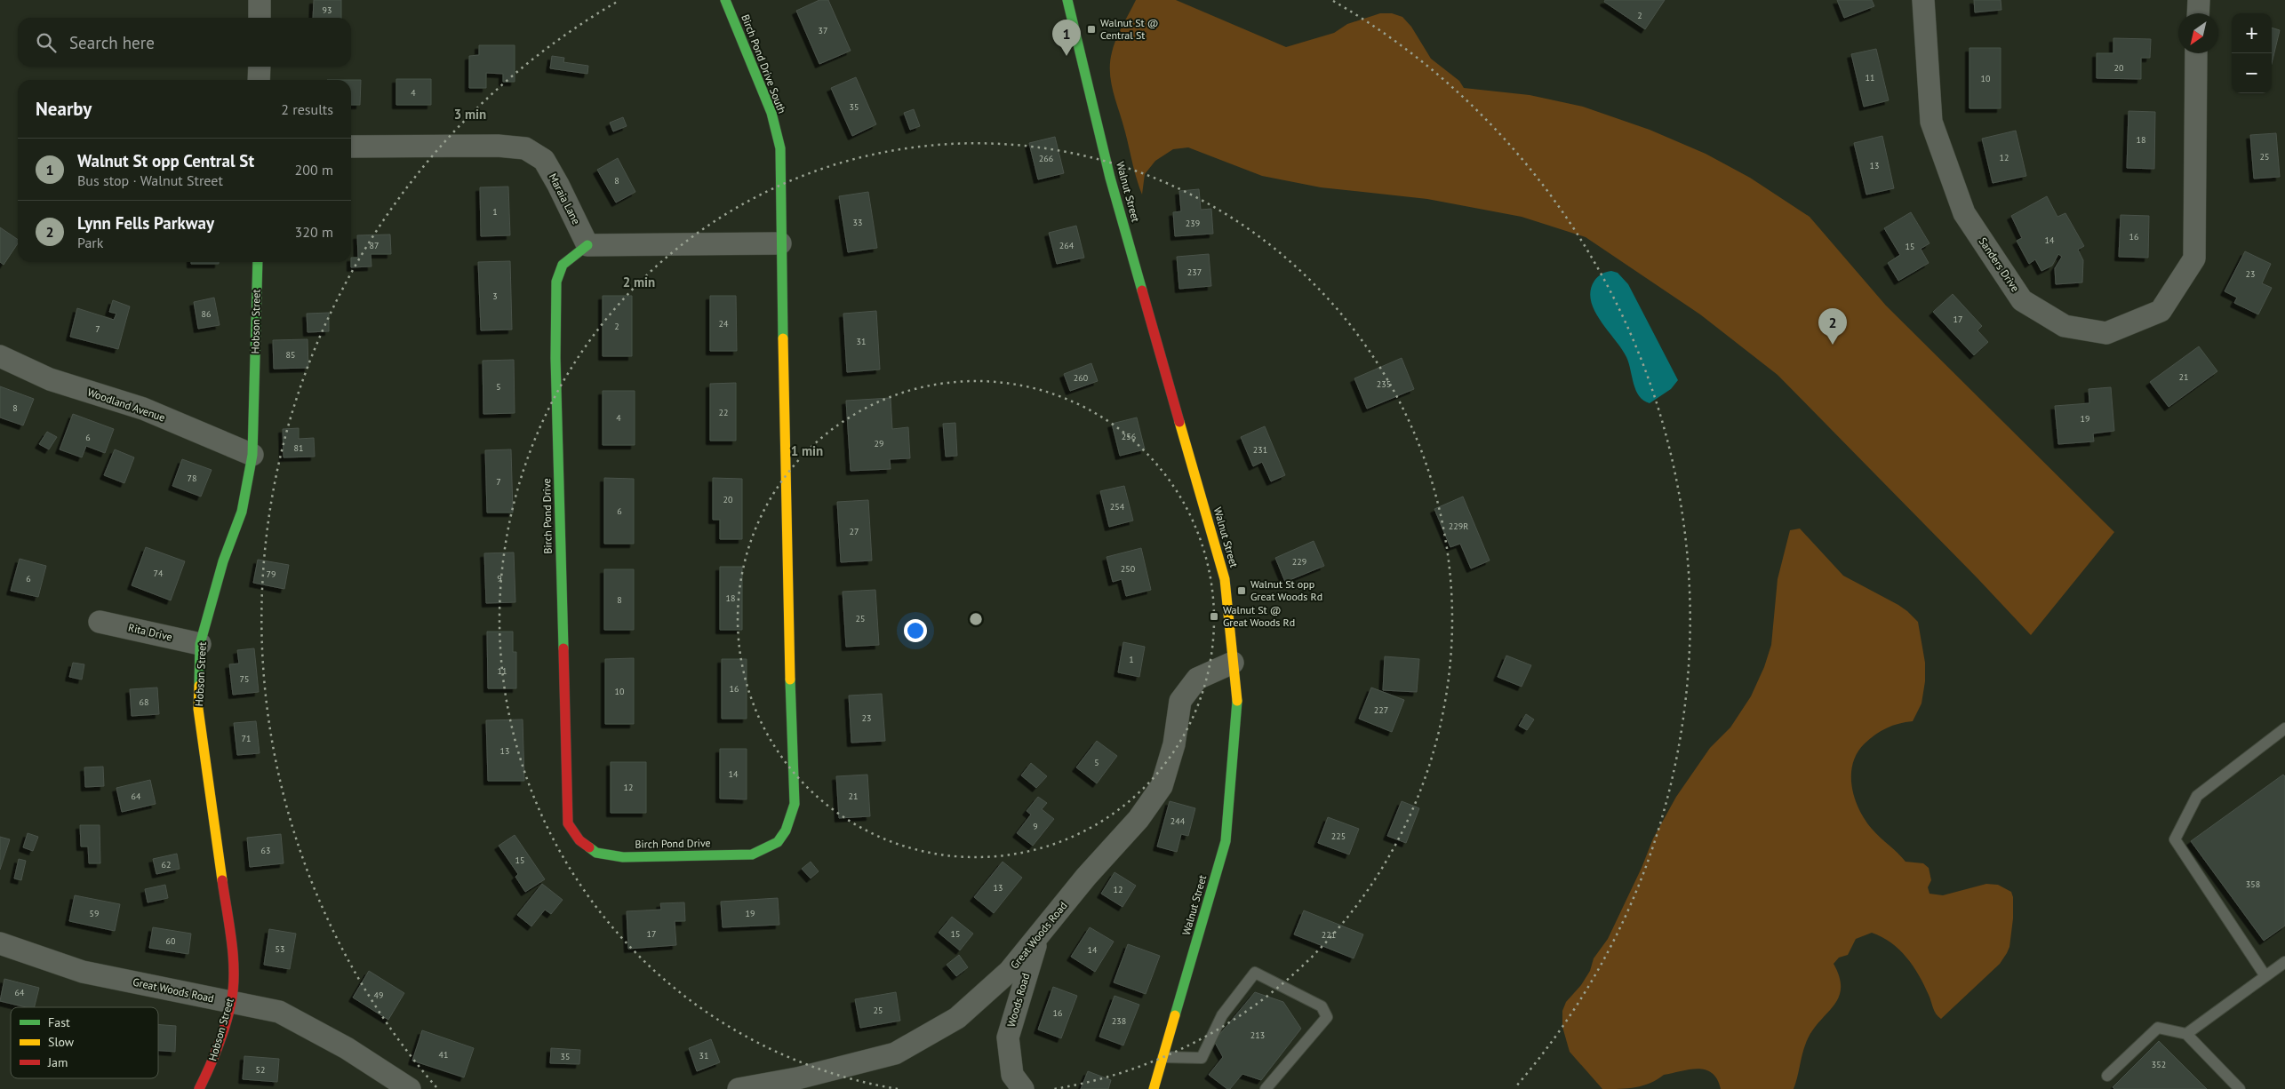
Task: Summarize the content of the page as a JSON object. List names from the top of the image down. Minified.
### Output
{"streets":{"street":["Birch Pond Drive South","Walnut Street","Maraia Lane","Sanders Drive","Hobson Street","Woodland Avenue","Birch Pond Drive","Rita Drive","Great Woods Road","Woods Road"]},"crossings":[["Birch Pond Drive South","Birch Pond Drive"],["Walnut Street","Great Woods Road"],["Maraia Lane","Birch Pond Drive"],["Hobson Street","Woodland Avenue"],["Hobson Street","Rita Drive"],["Hobson Street","Great Woods Road"],["Great Woods Road","Woods Road"]],"places":{"transit":["Walnut St @ Central St","Walnut St opp Great Woods Rd","Walnut St @ Great Woods Rd"]},"house_numbers":["93","2","37","20","11","10","4","35","18","25","12","266","13","8","1","33","239","16","14","87","264","15","237","23","3","86","17","24","2","7","31","85","21","260","235","5","8","22","4","19","256","6","29","81","231","78","7","20","254","6","229R","27","229","250","74","79","6","9","18","8","25","1","11","75","16","10","68","227","23","71","13","5","14","12","64","21","244","9","225","63","15","62","358","13","12","59","19","17","15","221","60","53","14","64","49","25","16","238","213","41","31","35","352","52"],"legend":["Fast","Slow","Jam"],"north":"bottom left","page":{"map_buttons":["+","−"],"search":"Search here","pins":["1","2"],"heading":["Nearby","2 results"],"list":[{"mark":"1","name":"Walnut St opp Central St","note":"Bus stop · Walnut Street","value":"200 m"},{"mark":"2","name":"Lynn Fells Parkway","note":"Park","value":"320 m"}]},"rings":["3 min","2 min","1 min"]}
